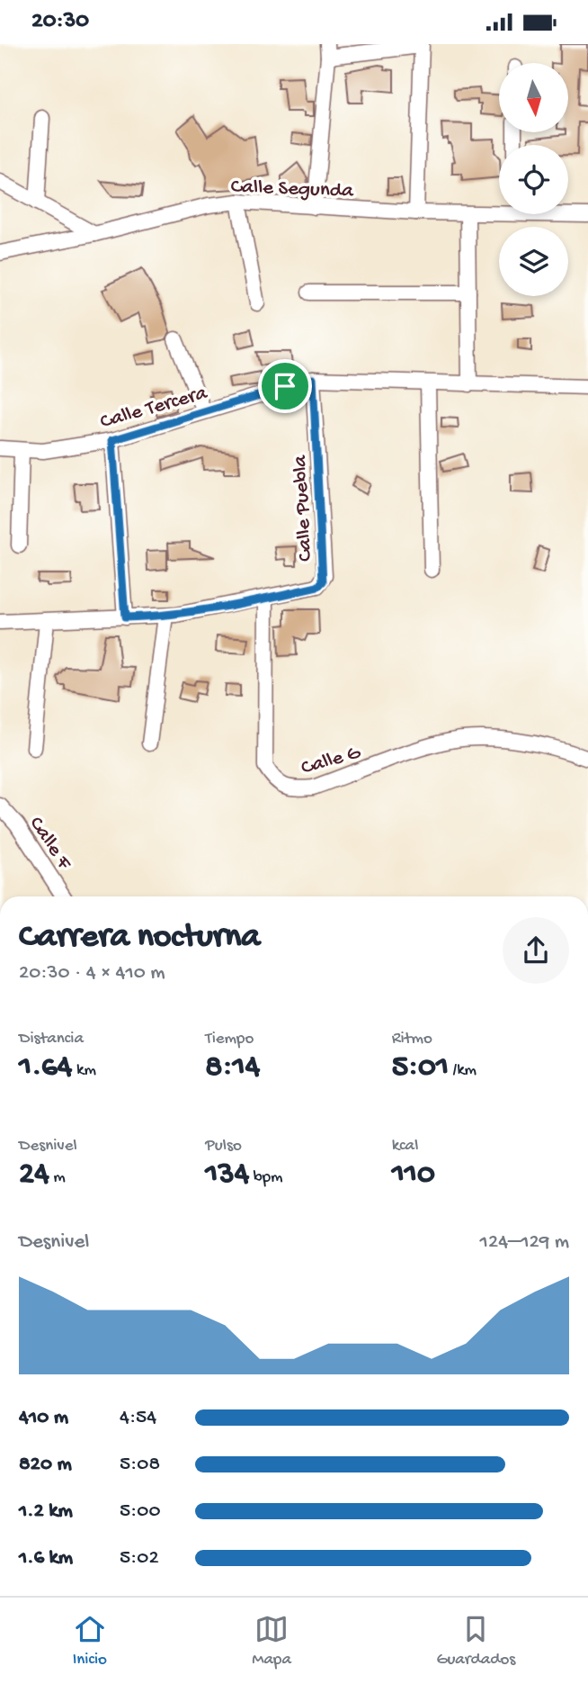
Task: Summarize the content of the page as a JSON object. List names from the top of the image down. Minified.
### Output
{"streets":{"street":["Calle Segunda","Calle Tercera","Calle Puebla","Calle G","Calle F"]},"crossings":[["Calle Tercera","Calle Puebla"],["Calle Puebla","Calle G"]],"north":"bottom","page":{"status":"20:30","heading":["Carrera nocturna","20:30 · 4 × 410 m"],"stats":[["Distancia","1.64 km"],["Tiempo","8:14"],["Ritmo","5:01 /km"],["Desnivel","24 m"],["Pulso","134 bpm"],["kcal","110"]],"chart":["Desnivel","124–129 m"],"list":[{"name":"410 m","note":"4:54"},{"name":"820 m","note":"5:08"},{"name":"1.2 km","note":"5:00"},{"name":"1.6 km","note":"5:02"}],"tabs":["Inicio","Mapa","Guardados"]}}
